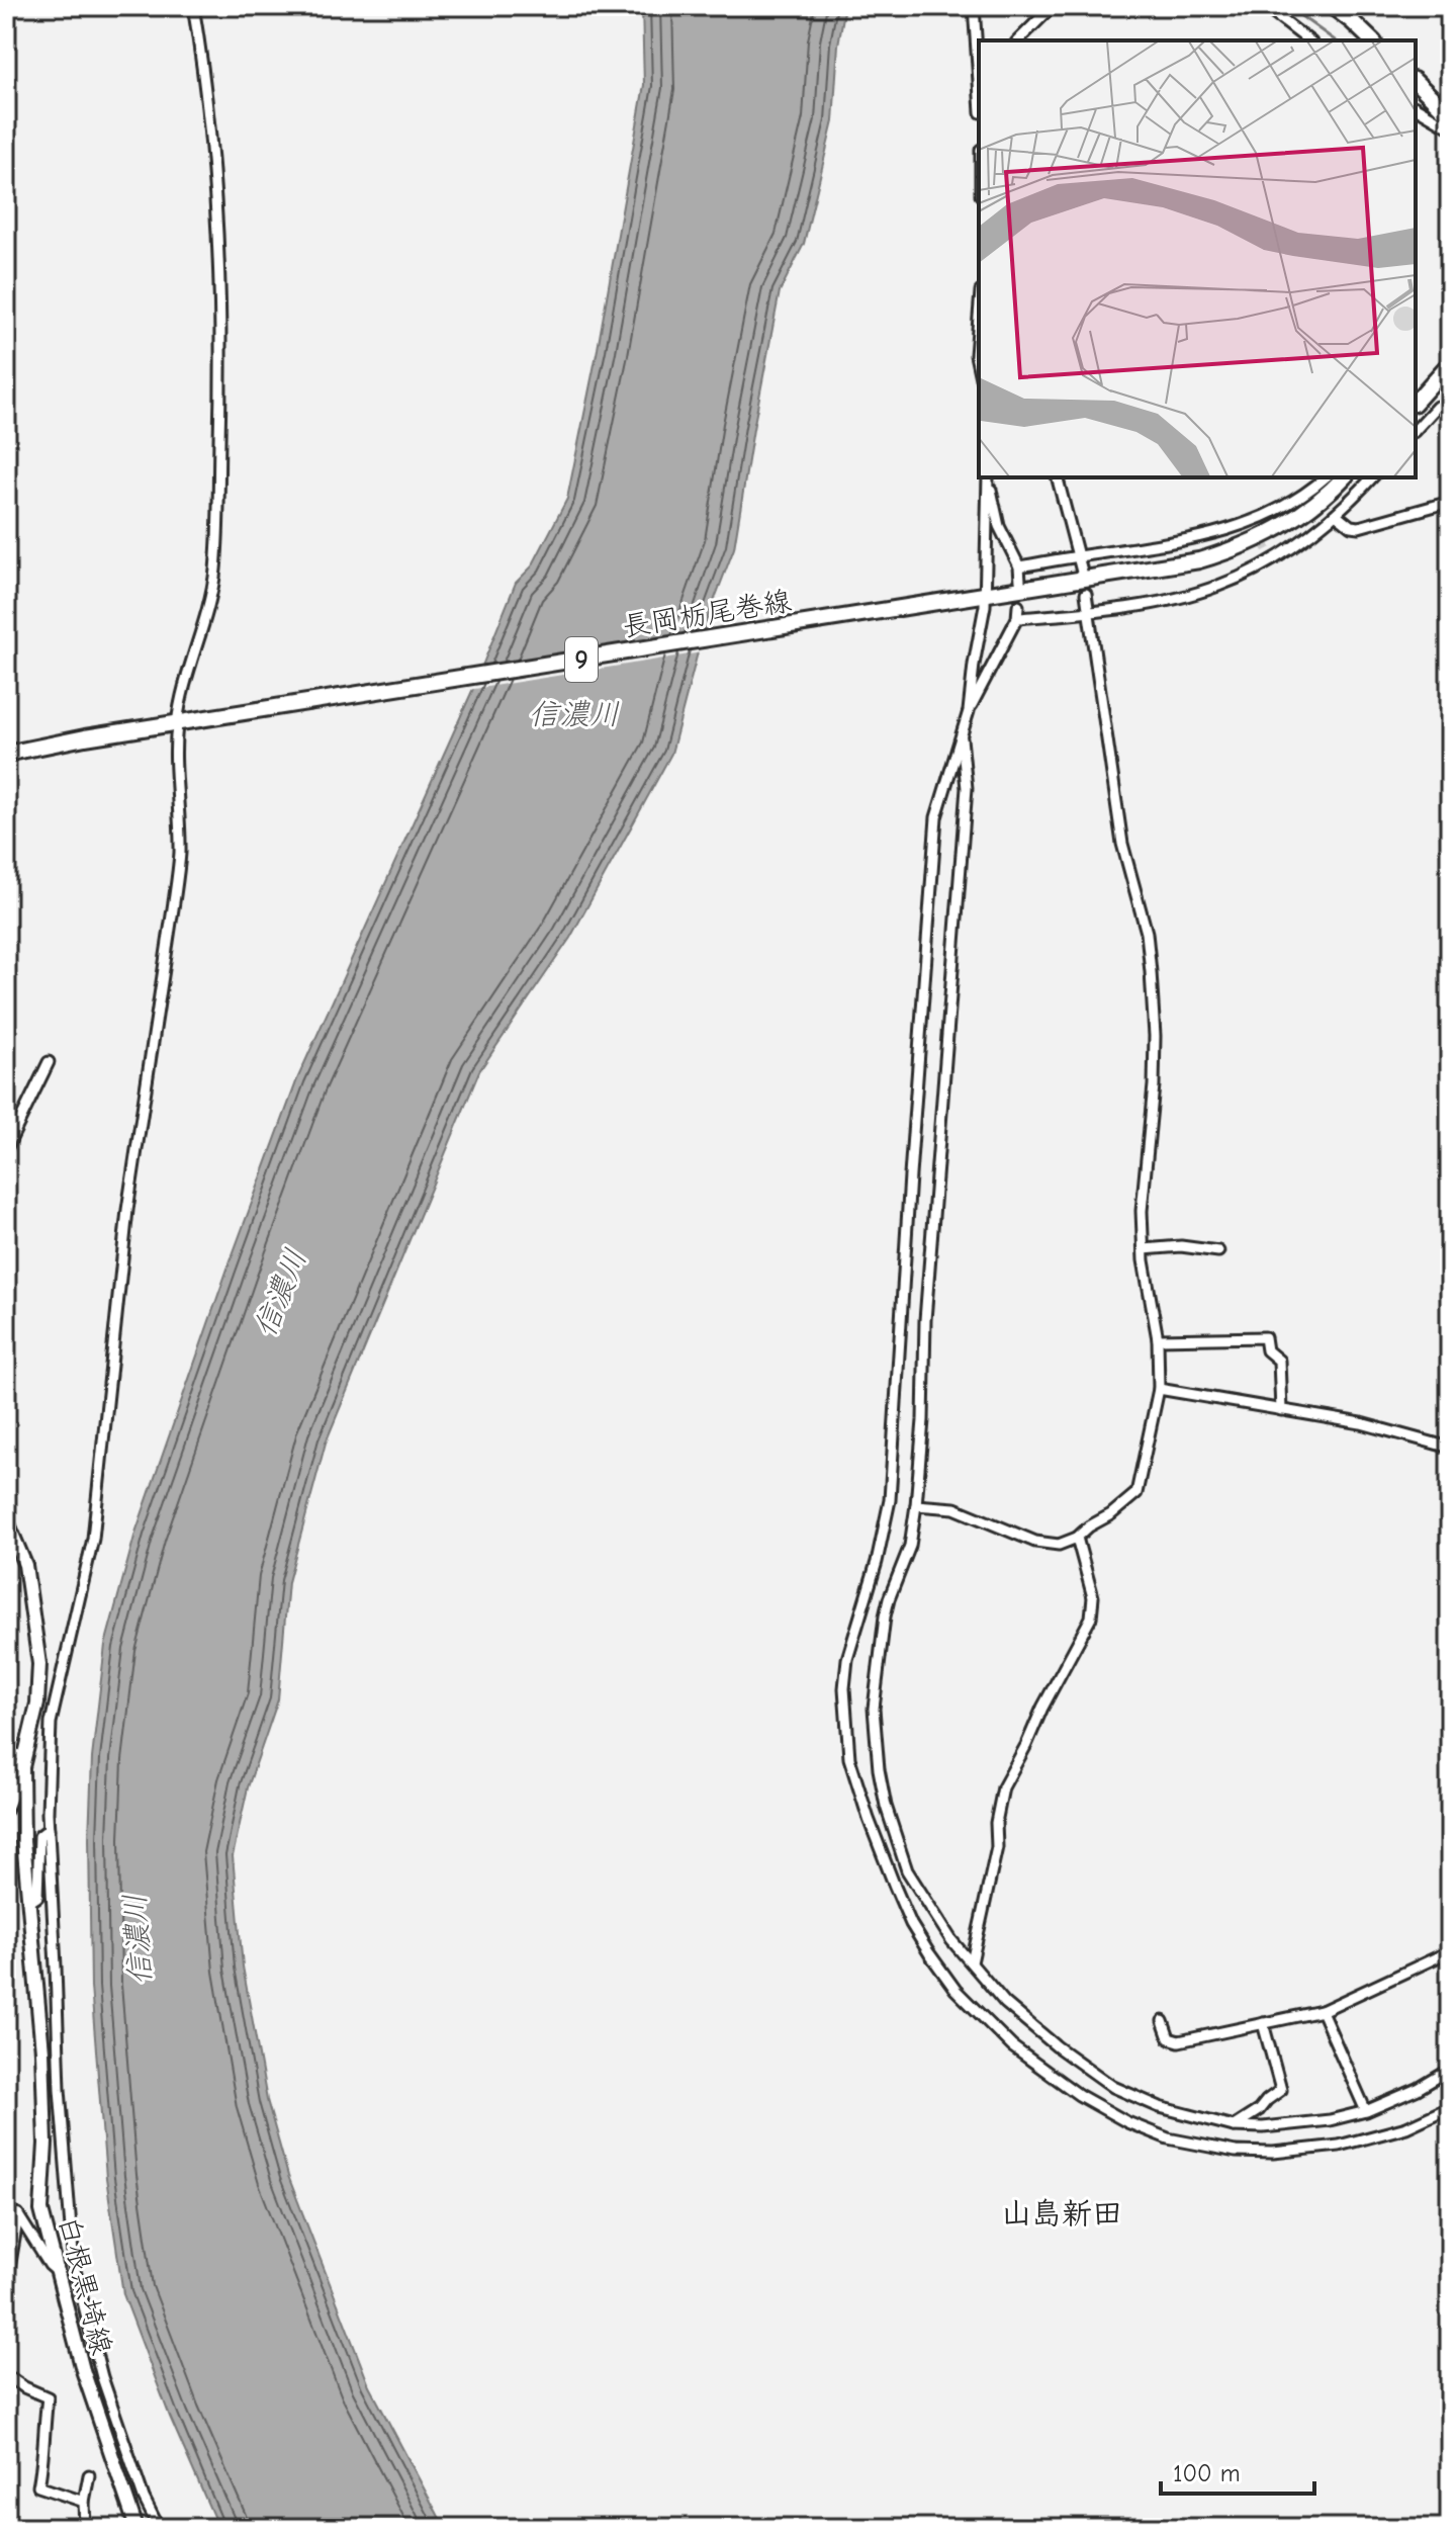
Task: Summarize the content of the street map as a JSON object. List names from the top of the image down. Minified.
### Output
{"streets":{"main road":["長岡栃尾巻線","9","白根黒埼線"]},"districts":["山島新田"],"water":["信濃川"],"scale_bar":"100 m"}
